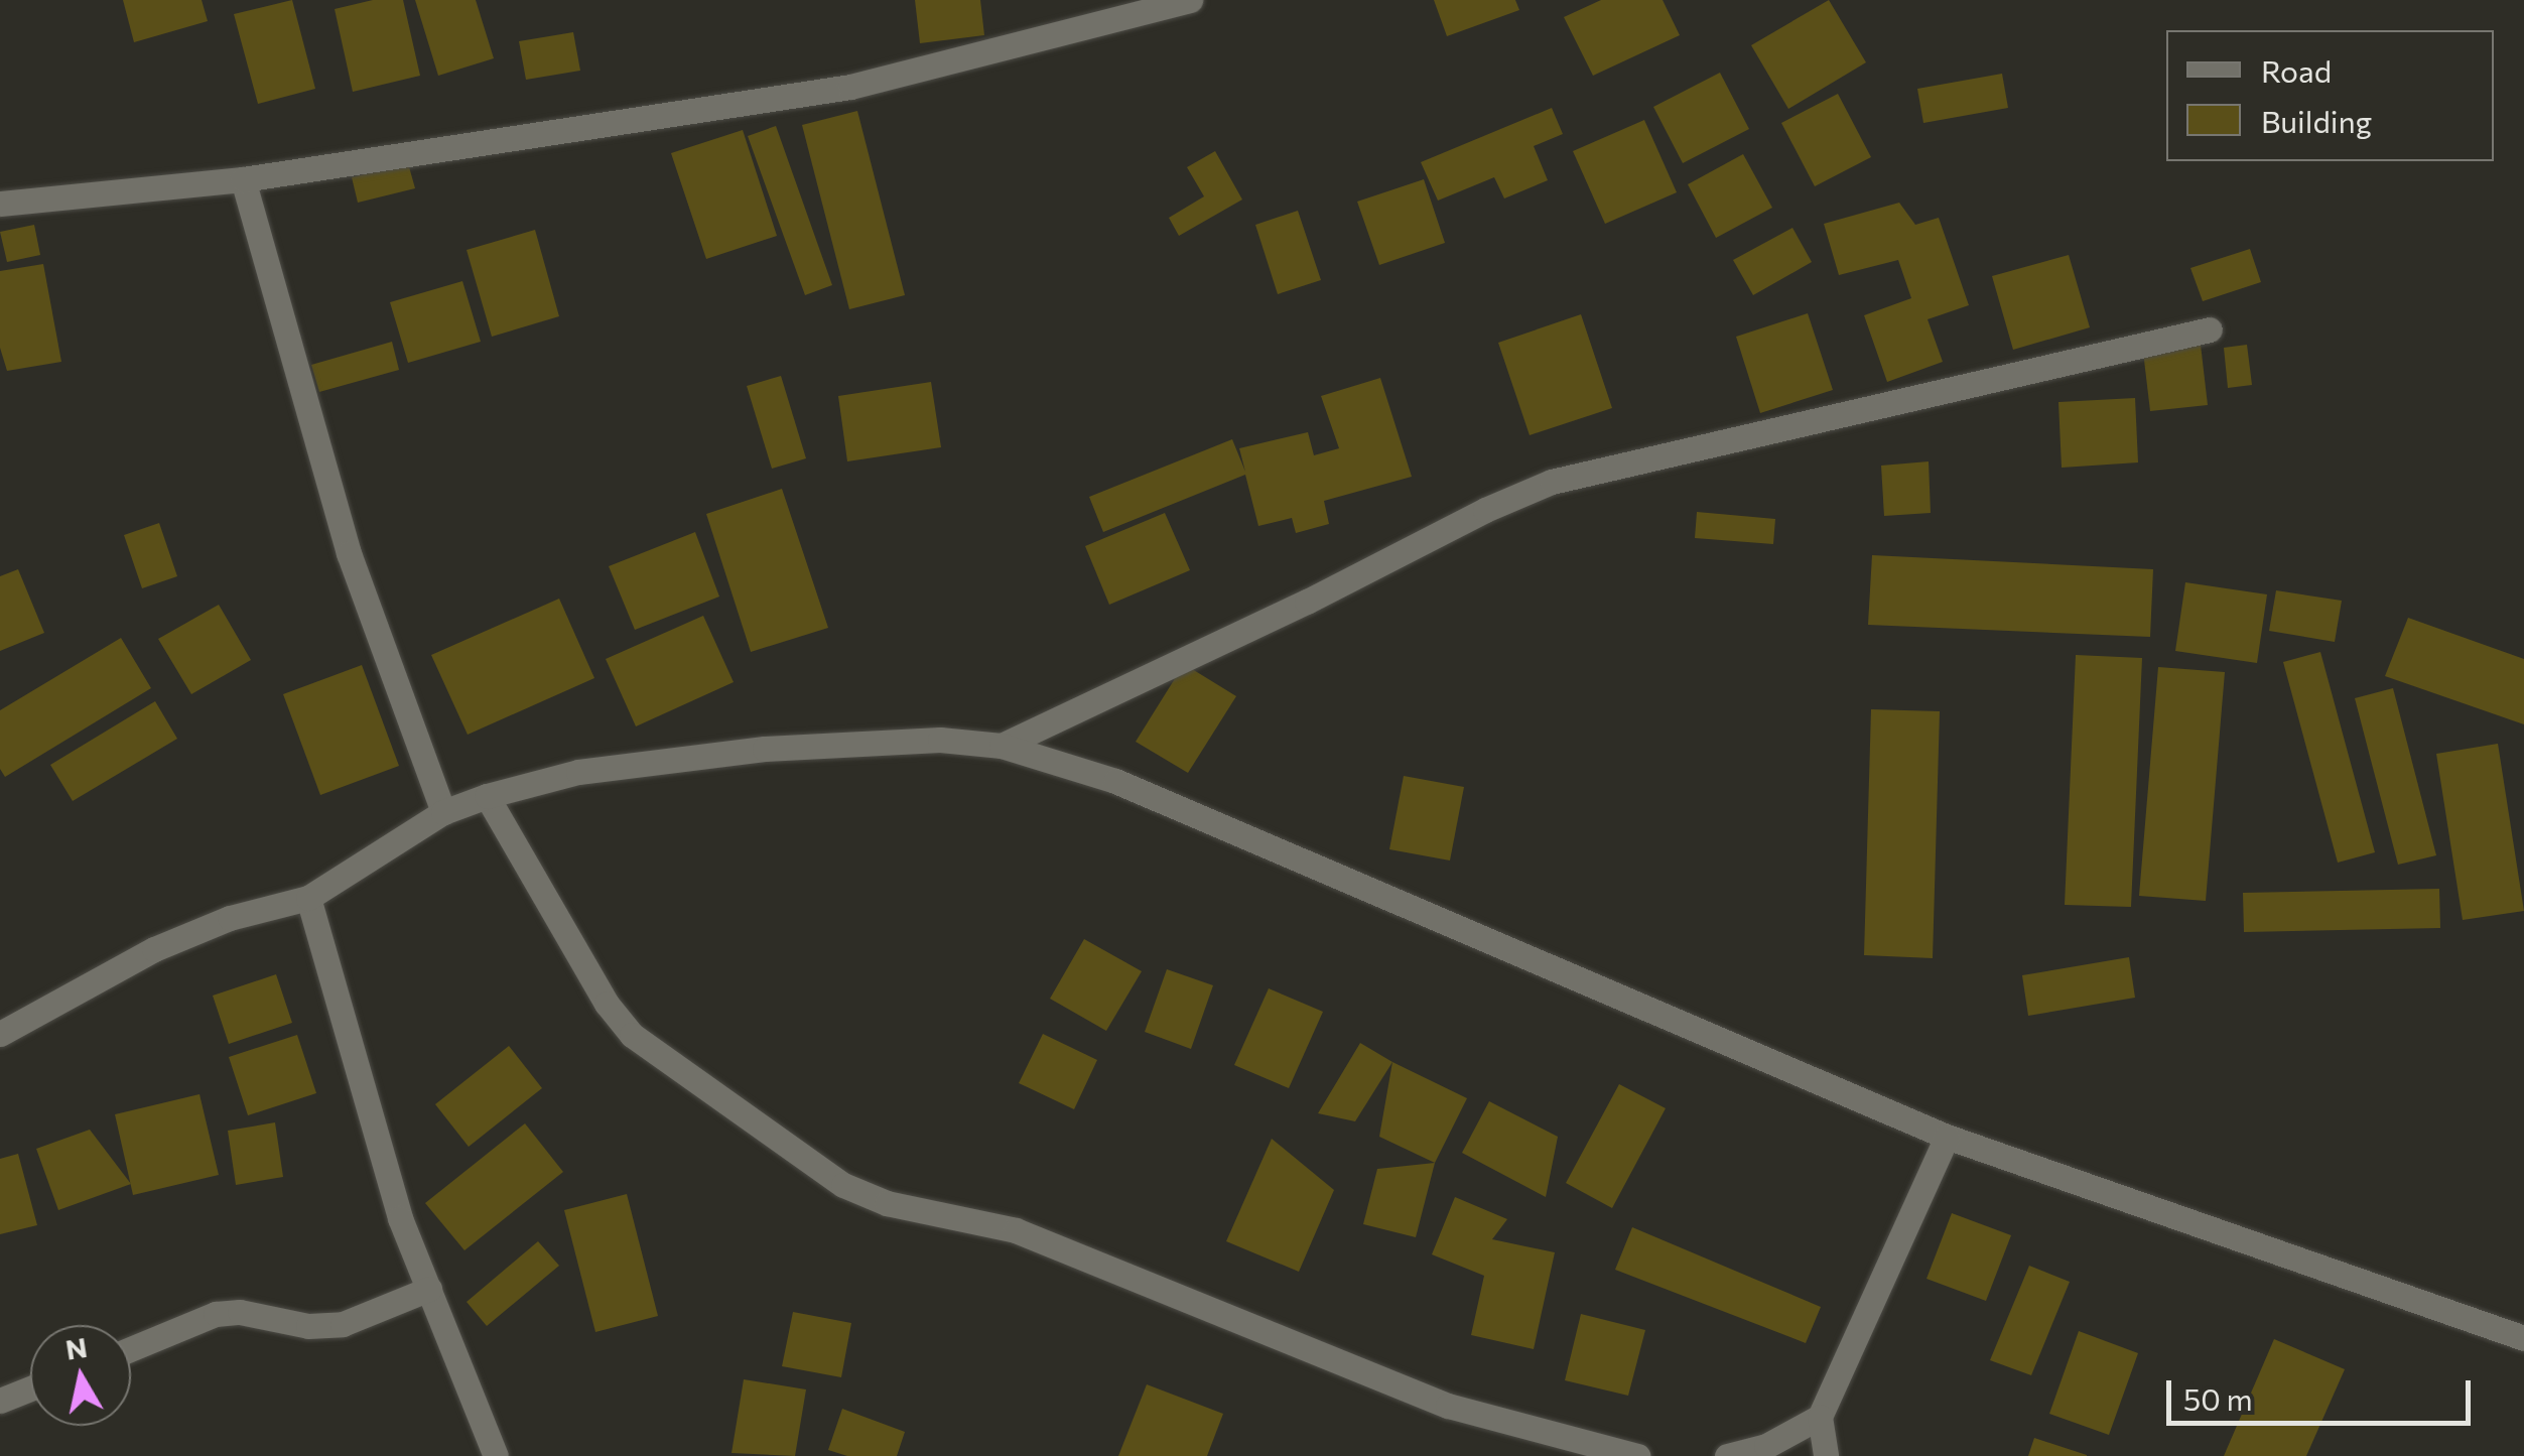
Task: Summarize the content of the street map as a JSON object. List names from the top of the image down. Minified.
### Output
{"legend":["Road","Building"],"scale_bar":"50 m","north":"top"}
